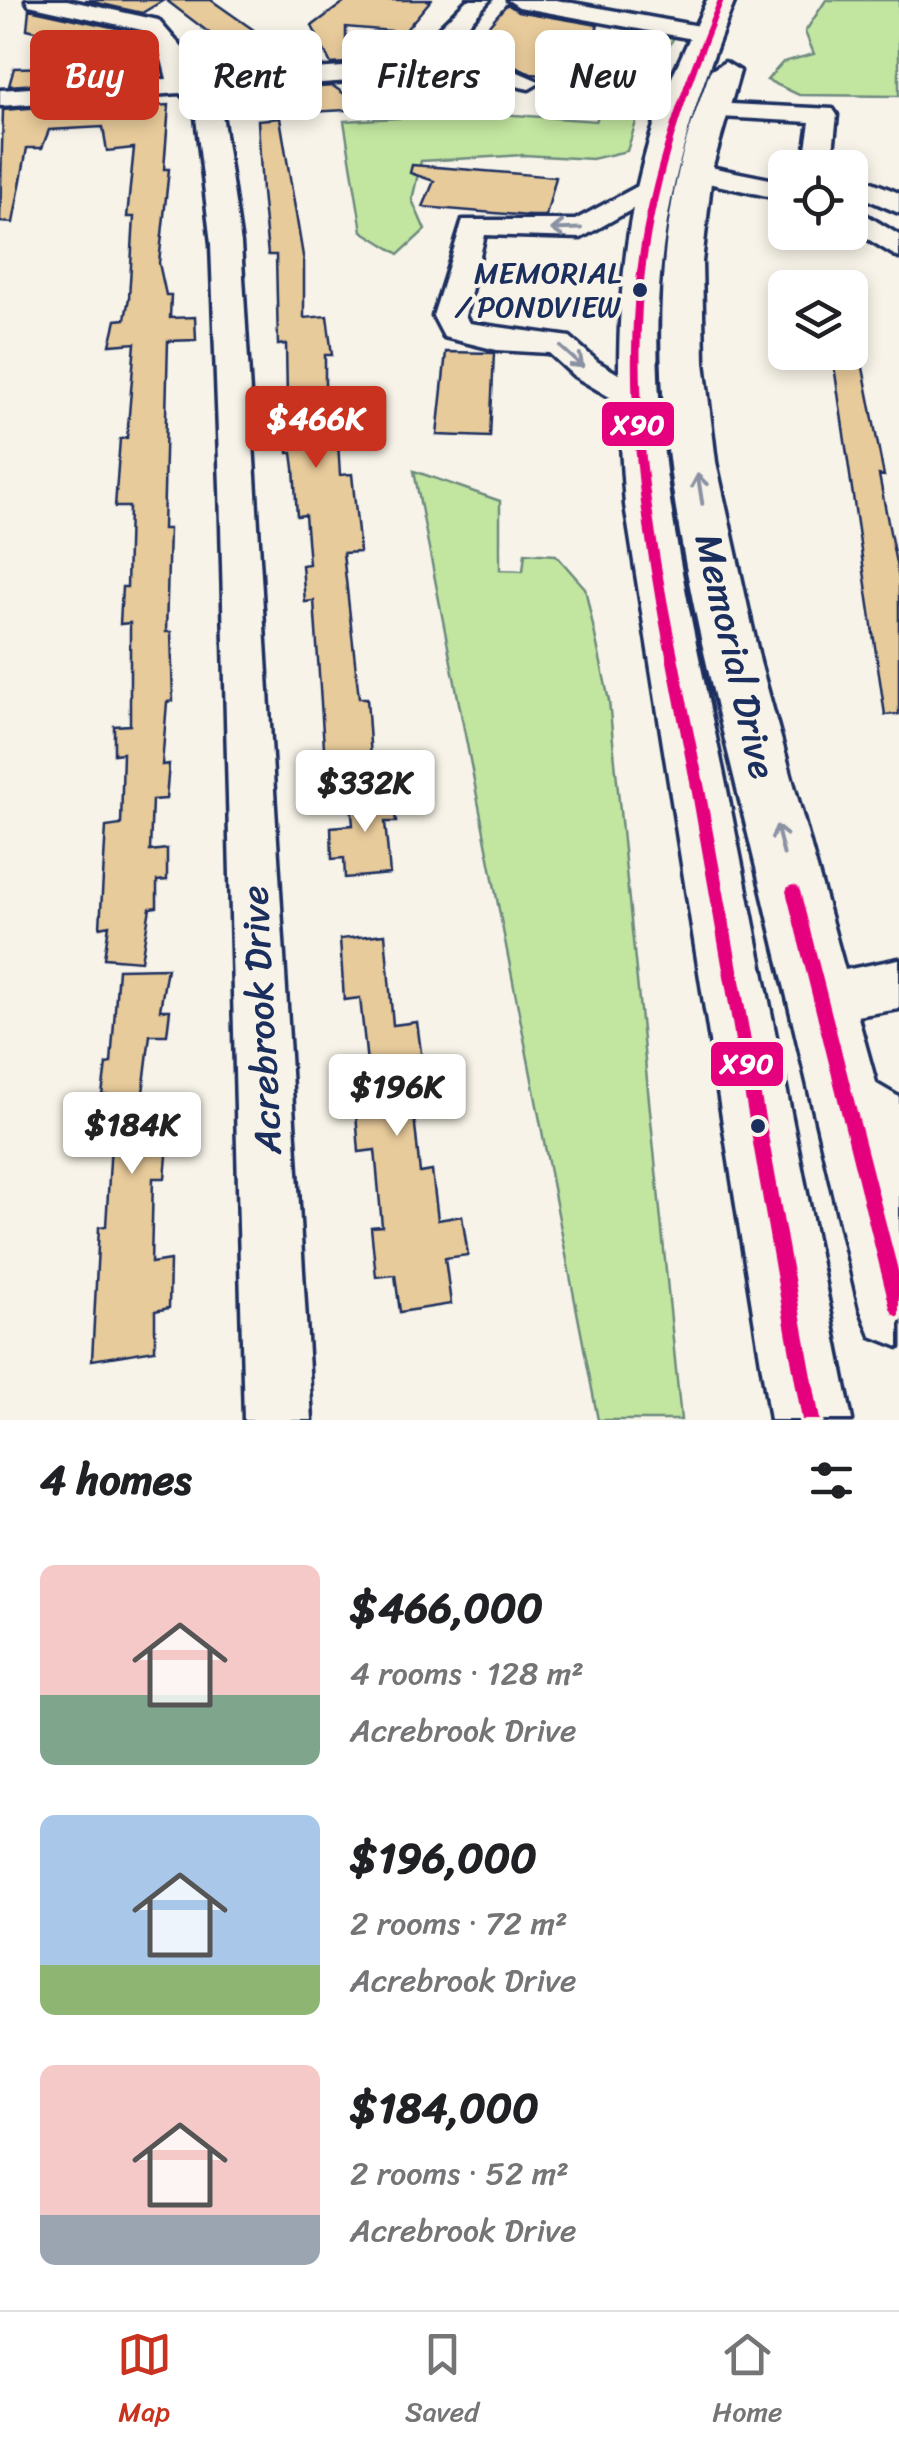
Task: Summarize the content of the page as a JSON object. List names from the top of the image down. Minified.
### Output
{"streets":{"main road":["Memorial Drive"],"street":["Acrebrook Drive"]},"places":["MEMORIAL / PONDVIEW"],"lines":["transit line X90"],"page":{"chip":["Buy","Rent","Filters","New"],"price":["$466K","$332K","$196K","$184K"],"heading":"4 homes","list":[{"name":"$466,000","note":"4 rooms · 128 m² · Acrebrook Drive"},{"name":"$196,000","note":"2 rooms · 72 m² · Acrebrook Drive"},{"name":"$184,000","note":"2 rooms · 52 m² · Acrebrook Drive"}],"tabs":["Map","Saved","Home"]}}
